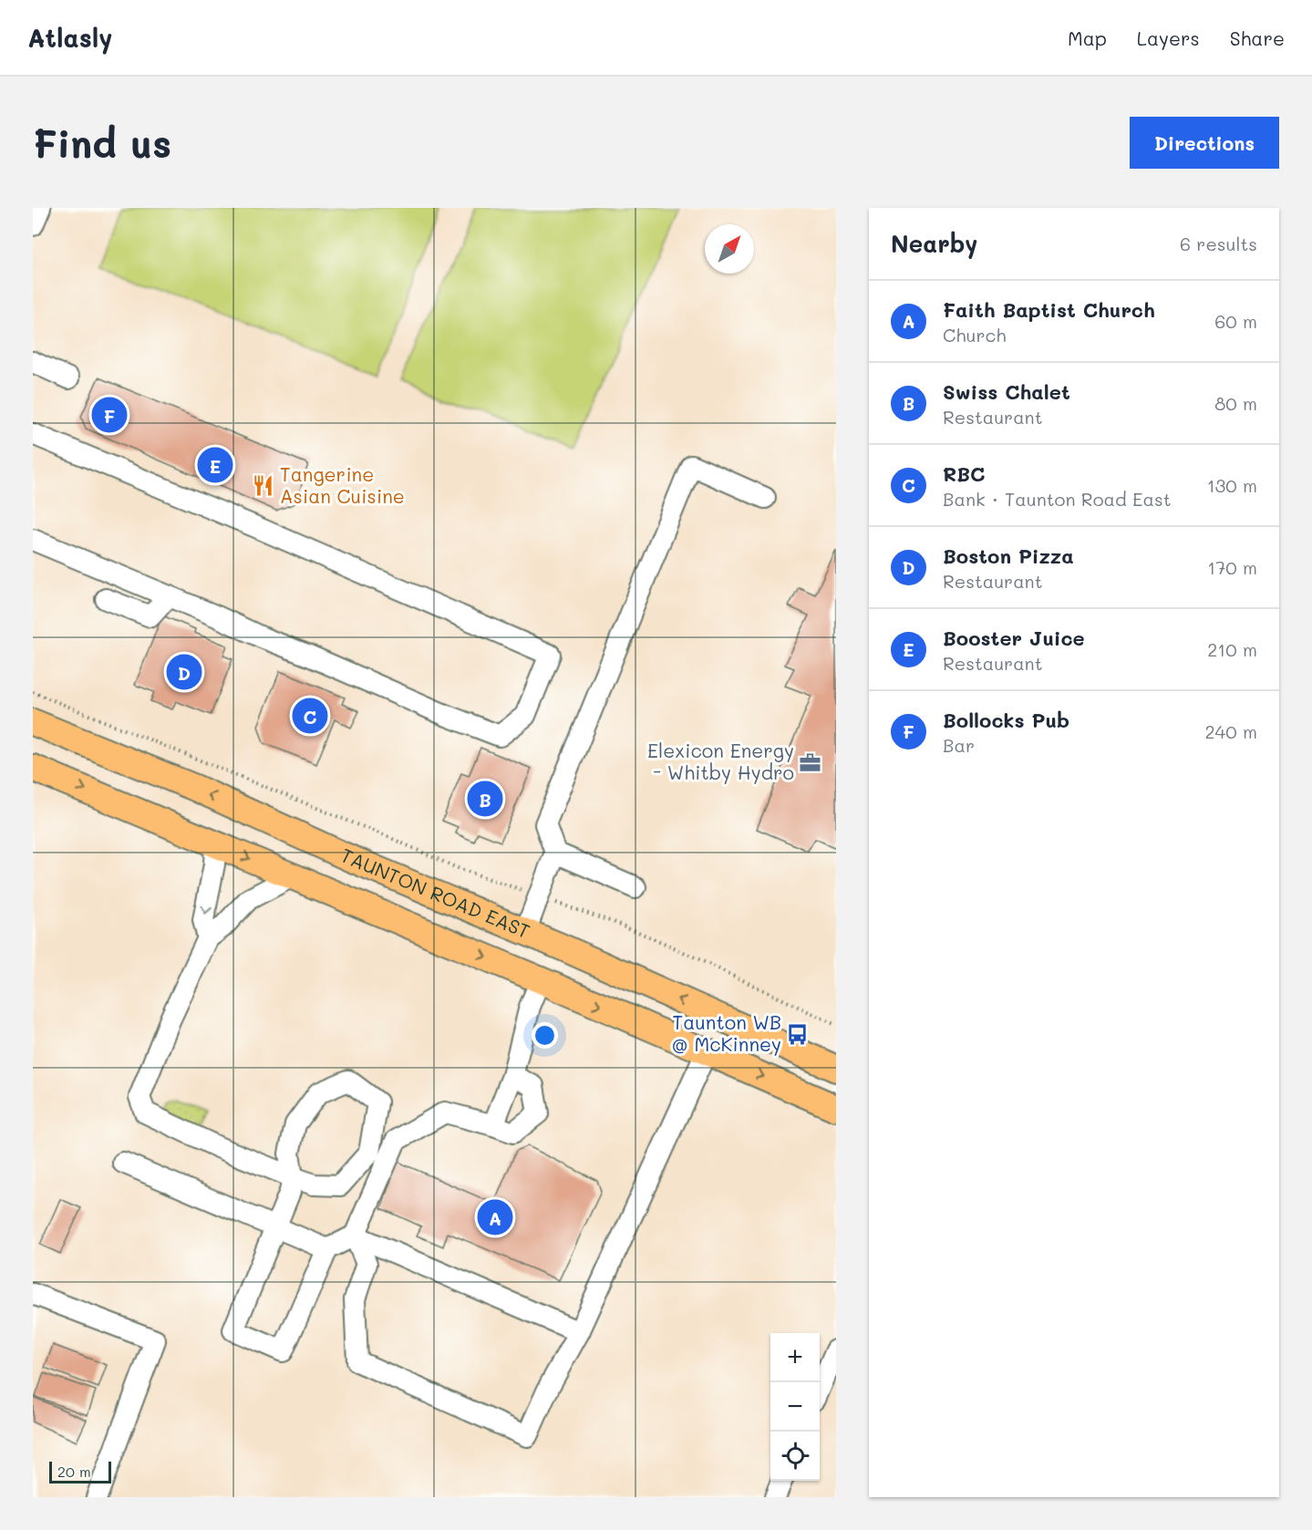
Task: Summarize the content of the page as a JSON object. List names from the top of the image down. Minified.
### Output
{"streets":{"main road":["TAUNTON ROAD EAST"]},"places":{"restaurant":["Tangerine Asian Cuisine"],"office":["Elexicon Energy - Whitby Hydro"],"bus stop":["Taunton WB @ McKinney"]},"scale_bar":"20 m","north":"top right","page":{"header":"Atlasly","nav":["Map","Layers","Share"],"buttons":"Directions","title":"Find us","heading":["Nearby","6 results"],"list":[{"mark":"A","name":"Faith Baptist Church","note":"Church","value":"60 m"},{"mark":"B","name":"Swiss Chalet","note":"Restaurant","value":"80 m"},{"mark":"C","name":"RBC","note":"Bank · Taunton Road East","value":"130 m"},{"mark":"D","name":"Boston Pizza","note":"Restaurant","value":"170 m"},{"mark":"E","name":"Booster Juice","note":"Restaurant","value":"210 m"},{"mark":"F","name":"Bollocks Pub","note":"Bar","value":"240 m"}],"pins":["F","E","D","C","B","A"],"map_buttons":["+","−"],"scale":"20 m"}}
